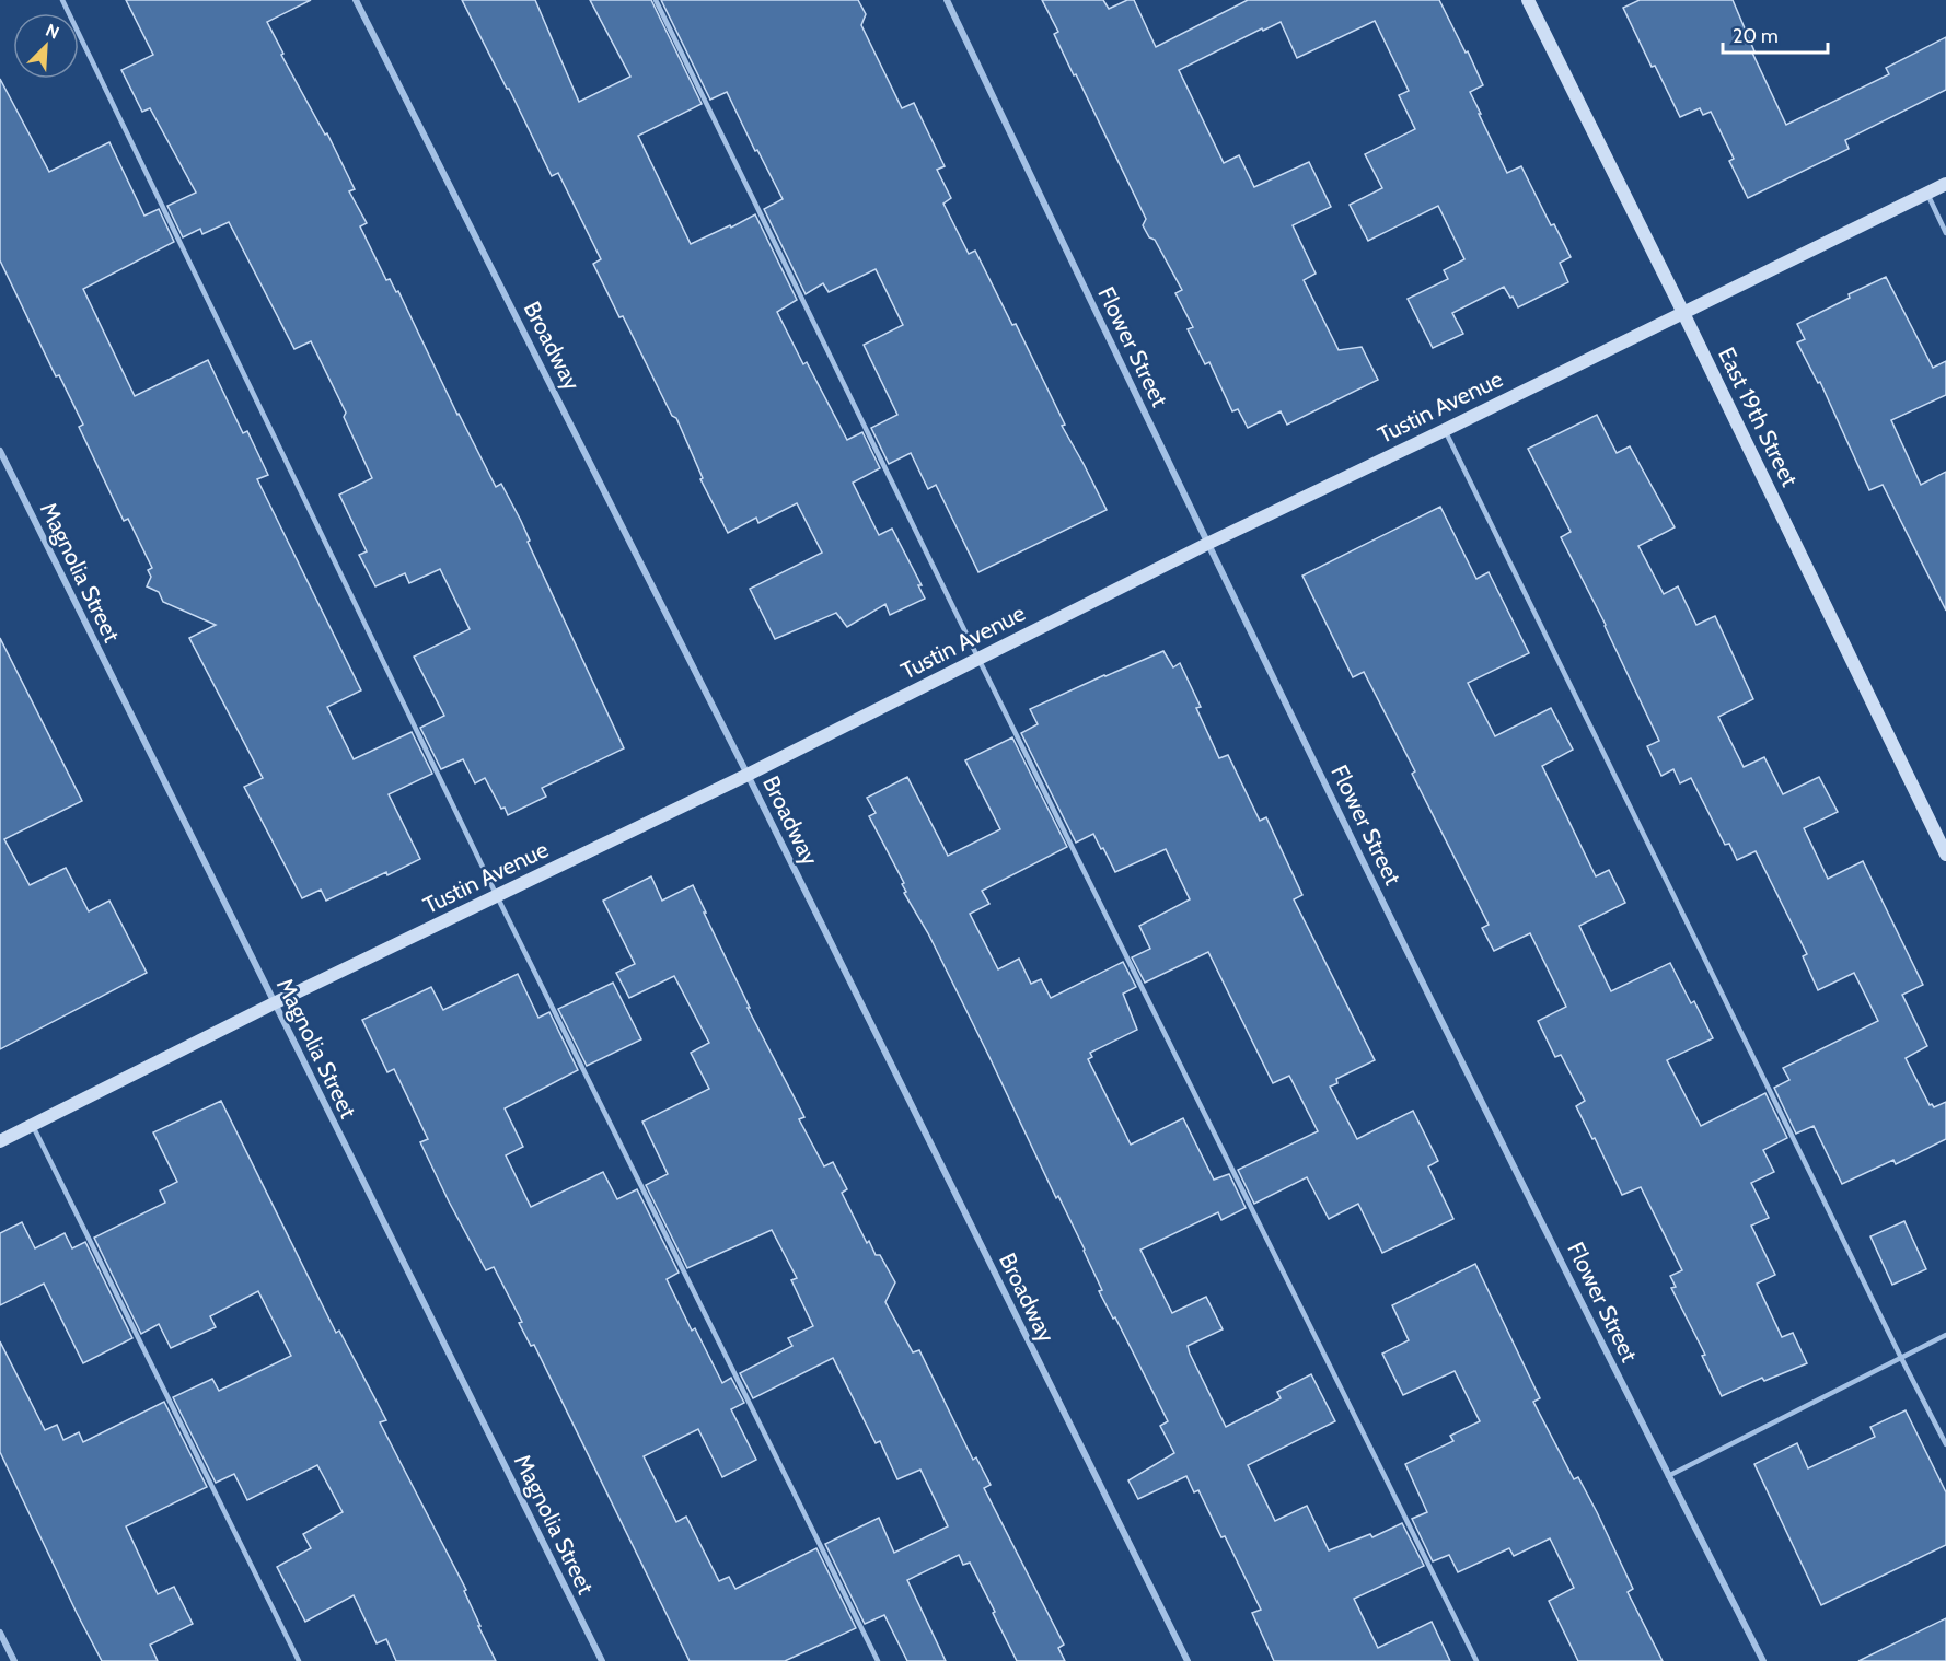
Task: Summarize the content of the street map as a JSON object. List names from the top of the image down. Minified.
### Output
{"streets":{"street":["Broadway","Flower Street","Tustin Avenue","East 19th Street","Magnolia Street"]},"crossings":[["Broadway","Tustin Avenue"],["Flower Street","Tustin Avenue"],["Tustin Avenue","East 19th Street"],["Tustin Avenue","Magnolia Street"]],"scale_bar":"20 m","north":"top right"}
